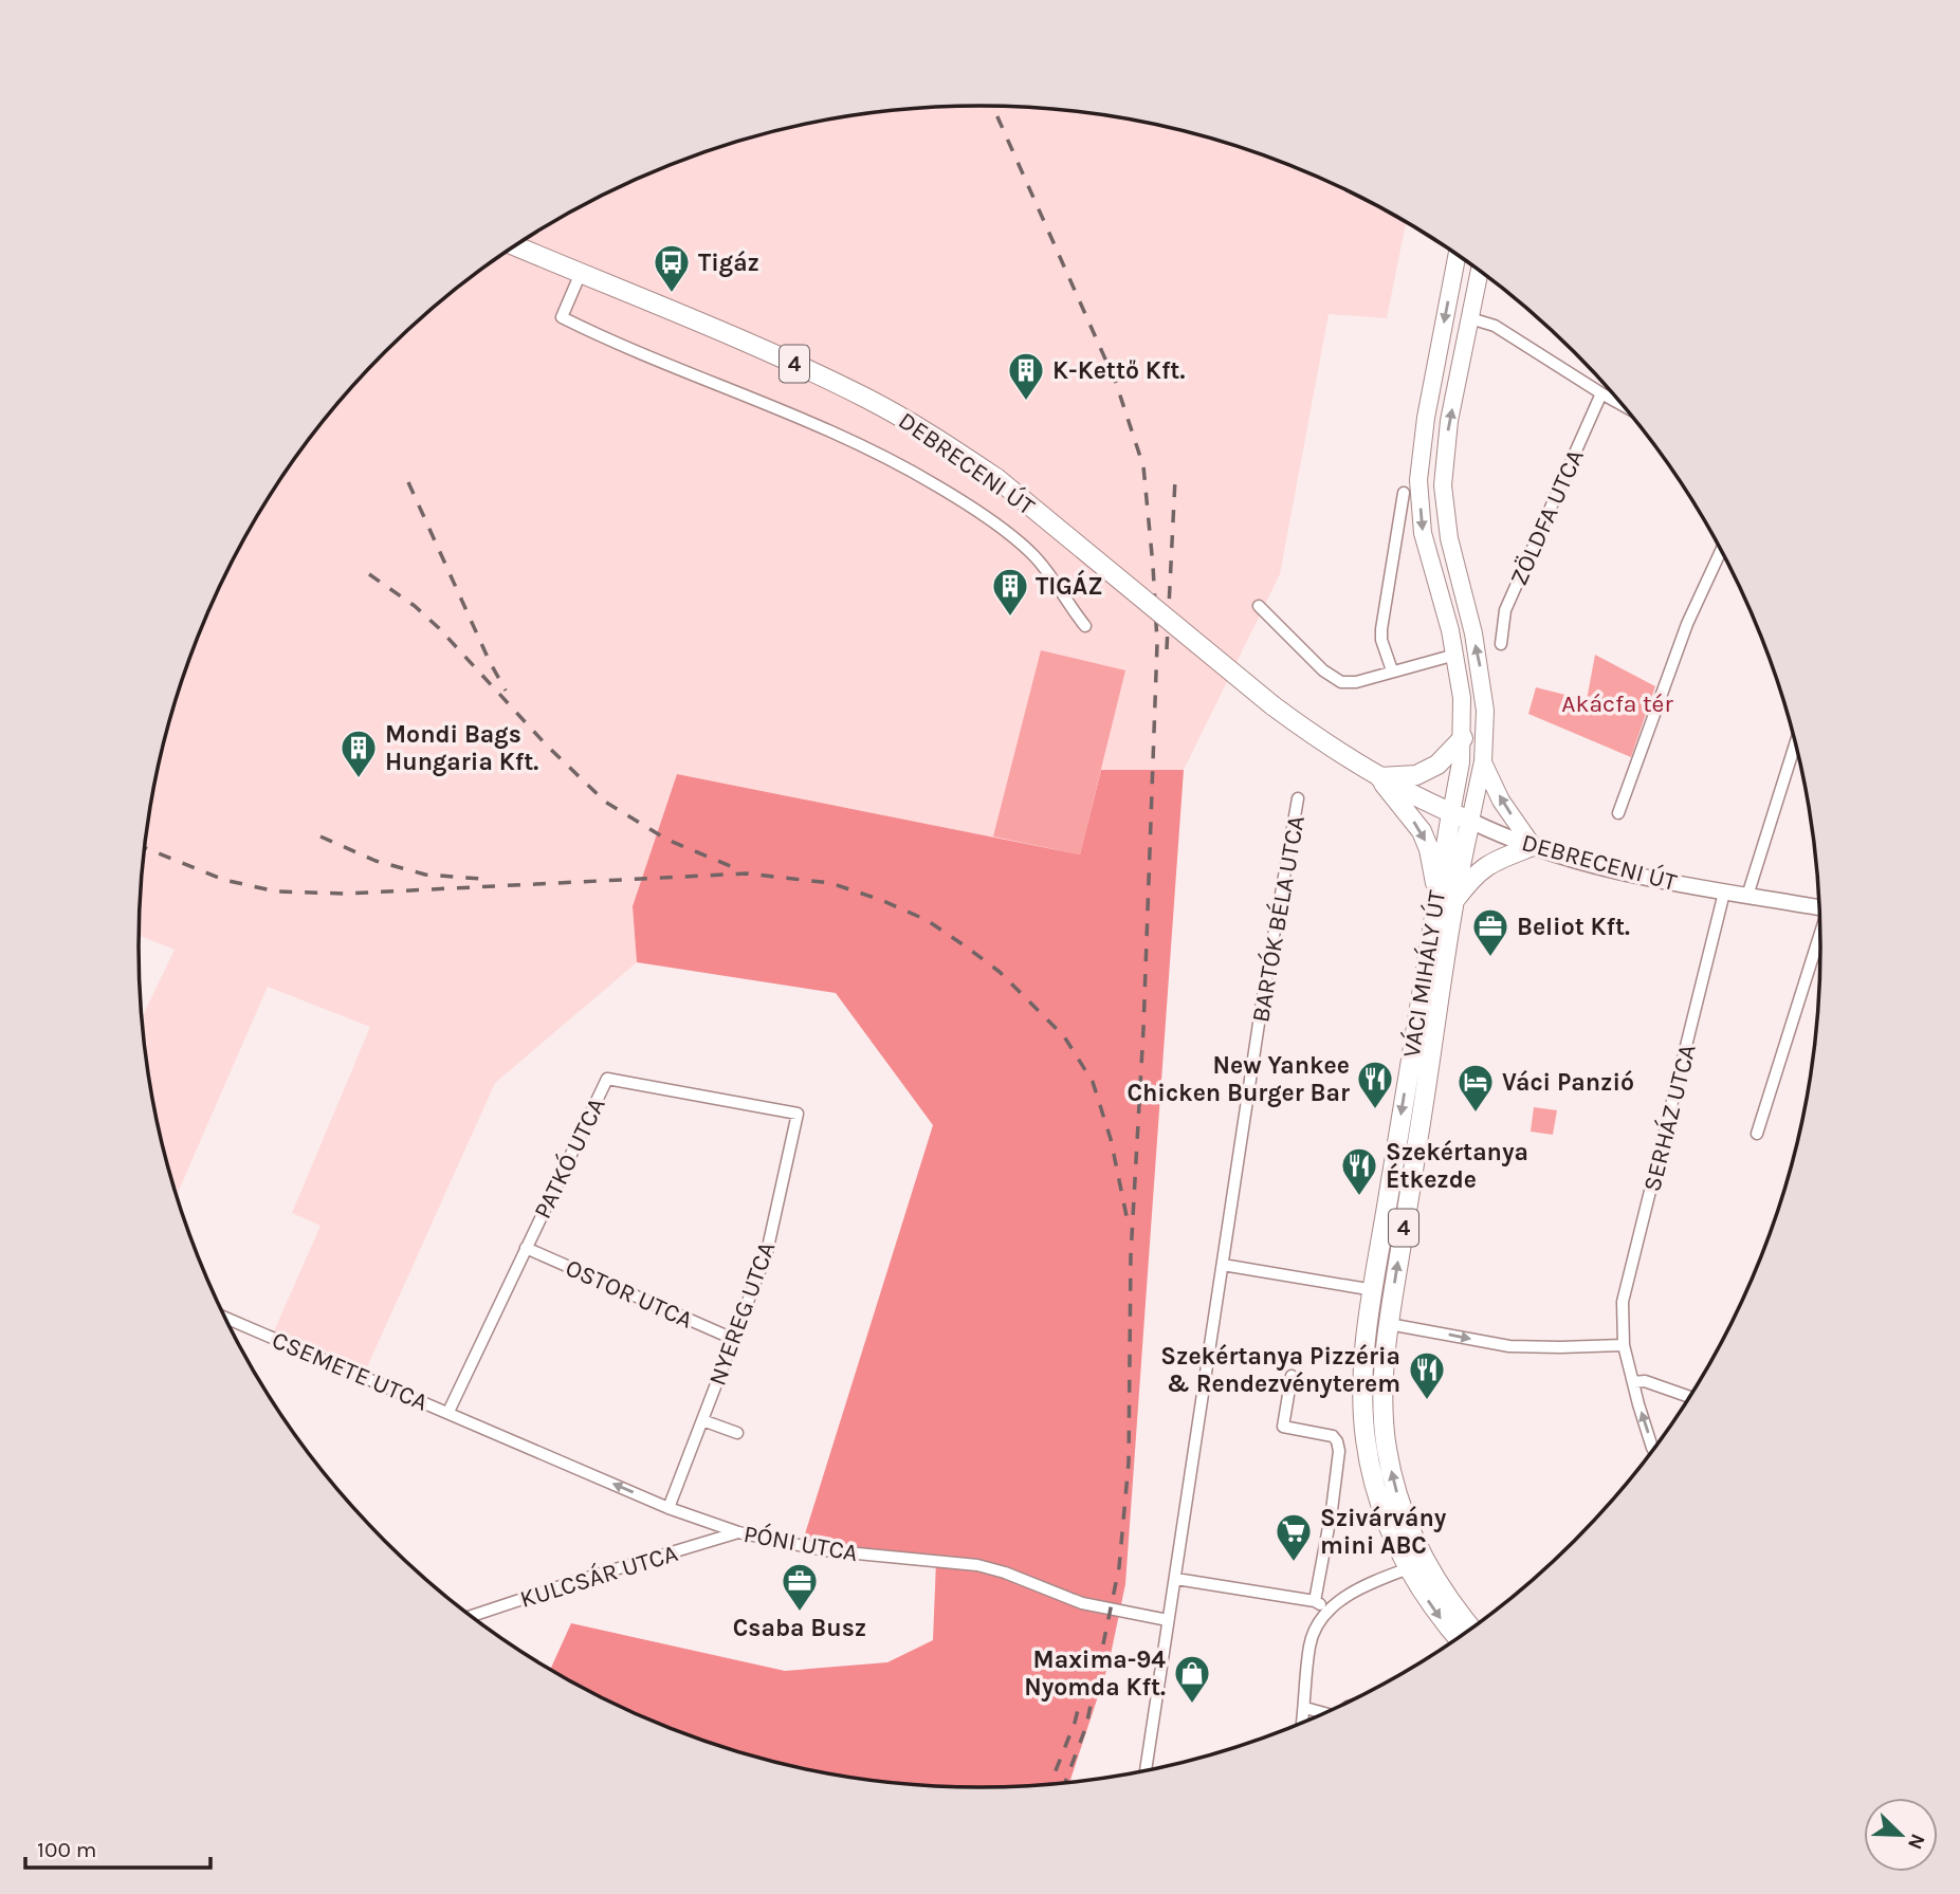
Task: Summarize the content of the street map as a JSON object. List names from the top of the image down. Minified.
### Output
{"streets":{"main road":["4","DEBRECENI ÚT","VÁCI MIHÁLY ÚT"],"street":["ZÖLDFA UTCA","BARTÓK BÉLA UTCA","SERHÁZ UTCA","PATKÓ UTCA","OSTOR UTCA","NYEREG UTCA","CSEMETE UTCA","PÓNI UTCA","KULCSÁR UTCA"]},"crossings":[["4","VÁCI MIHÁLY ÚT"],["DEBRECENI ÚT","VÁCI MIHÁLY ÚT"],["DEBRECENI ÚT","SERHÁZ UTCA"],["BARTÓK BÉLA UTCA","PÓNI UTCA"],["PATKÓ UTCA","OSTOR UTCA"],["PATKÓ UTCA","NYEREG UTCA"],["PATKÓ UTCA","CSEMETE UTCA"],["PATKÓ UTCA","PÓNI UTCA"],["OSTOR UTCA","NYEREG UTCA"],["NYEREG UTCA","PÓNI UTCA"],["CSEMETE UTCA","PÓNI UTCA"],["PÓNI UTCA","KULCSÁR UTCA"]],"parks":["Akácfa tér"],"places":{"bus stop":["Tigáz"],"building":["K-Kettő Kft.","TIGÁZ","Mondi Bags Hungaria Kft."],"office":["Beliot Kft.","Csaba Busz"],"restaurant":["New Yankee Chicken Burger Bar","Szekértanya Étkezde","Szekértanya Pizzéria & Rendezvényterem"],"hotel":["Váci Panzió"],"supermarket":["Szivárvány mini ABC"],"shop":["Maxima-94 Nyomda Kft."]},"scale_bar":"100 m","north":"bottom right"}
